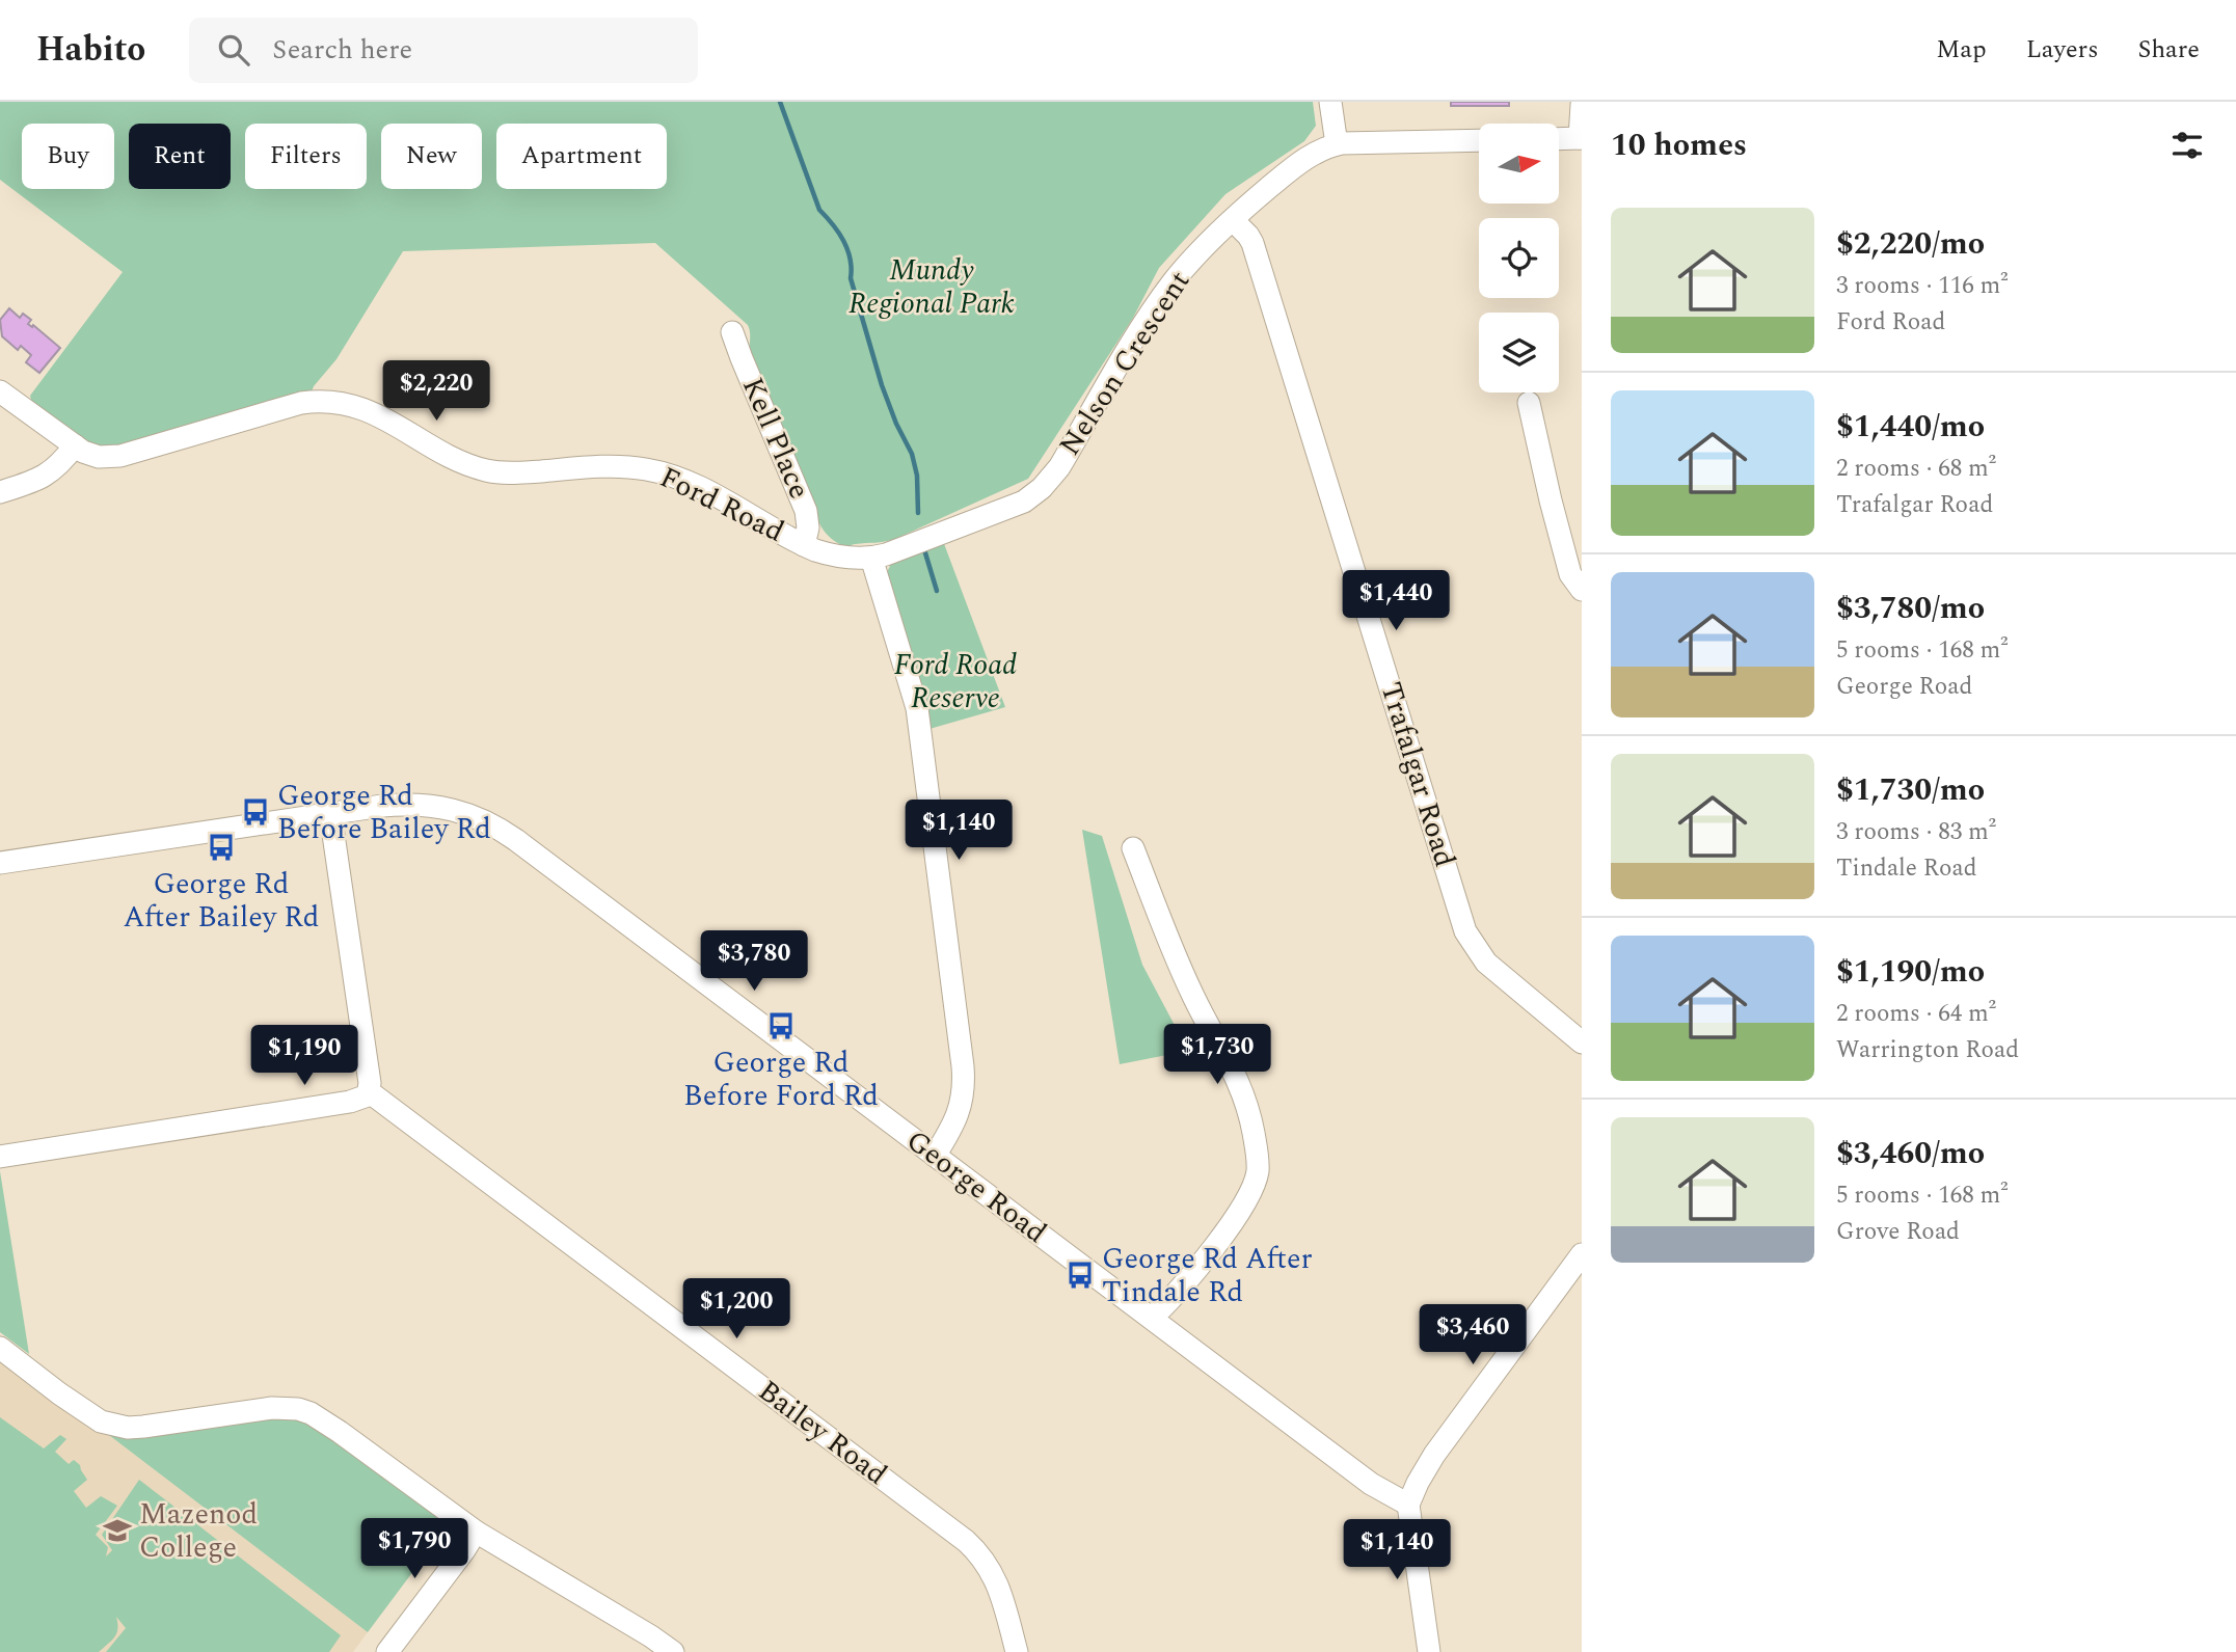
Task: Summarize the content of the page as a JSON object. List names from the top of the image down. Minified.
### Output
{"streets":{"street":["Nelson Crescent","Kell Place","Ford Road","Trafalgar Road","George Road","Bailey Road"]},"crossings":[["Nelson Crescent","Ford Road"],["Nelson Crescent","Trafalgar Road"],["Kell Place","Ford Road"]],"parks":["Mundy Regional Park","Ford Road Reserve"],"places":{"bus stop":["George Rd Before Bailey Rd","George Rd After Bailey Rd","George Rd Before Ford Rd","George Rd After Tindale Rd"],"school or university":["Mazenod College"]},"north":"right","page":{"header":"Habito","search":"Search here","nav":["Map","Layers","Share"],"heading":"10 homes","chip":["Buy","Rent","Filters","New","Apartment"],"list":[{"name":"$2,220/mo","note":"3 rooms · 116 m² · Ford Road"},{"name":"$1,440/mo","note":"2 rooms · 68 m² · Trafalgar Road"},{"name":"$3,780/mo","note":"5 rooms · 168 m² · George Road"},{"name":"$1,730/mo","note":"3 rooms · 83 m² · Tindale Road"},{"name":"$1,190/mo","note":"2 rooms · 64 m² · Warrington Road"},{"name":"$3,460/mo","note":"5 rooms · 168 m² · Grove Road"}],"price":["$2,220","$1,440","$1,140","$3,780","$1,730","$1,190","$1,200","$3,460","$1,790","$1,140"]}}
